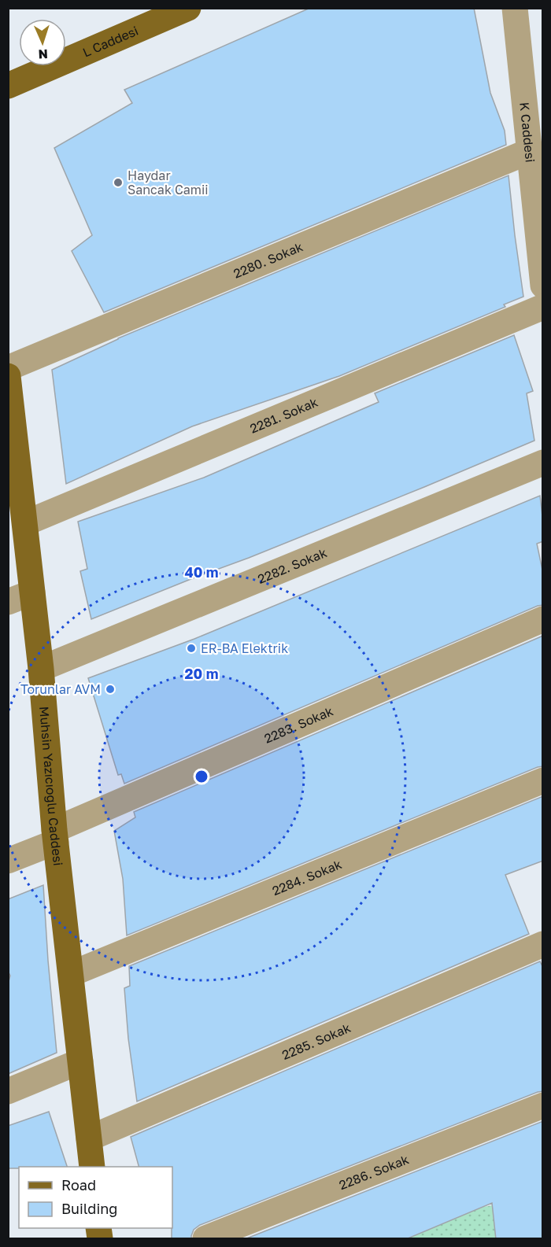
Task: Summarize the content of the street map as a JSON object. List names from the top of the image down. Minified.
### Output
{"streets":{"main road":["L Caddesi","Muhsin Yazıcıoğlu Caddesi"],"street":["K Caddesi","2280. Sokak","2281. Sokak","2282. Sokak","2283. Sokak","2284. Sokak","2285. Sokak","2286. Sokak"]},"crossings":[["K Caddesi","2280. Sokak"],["2281. Sokak","Muhsin Yazıcıoğlu Caddesi"],["2282. Sokak","Muhsin Yazıcıoğlu Caddesi"],["2283. Sokak","Muhsin Yazıcıoğlu Caddesi"],["Muhsin Yazıcıoğlu Caddesi","2284. Sokak"],["Muhsin Yazıcıoğlu Caddesi","2285. Sokak"]],"places":["Haydar Sancak Camii","ER-BA Elektrik","Torunlar AVM"],"legend":["Road","Building"],"north":"bottom","rings":["40 m","20 m"]}
